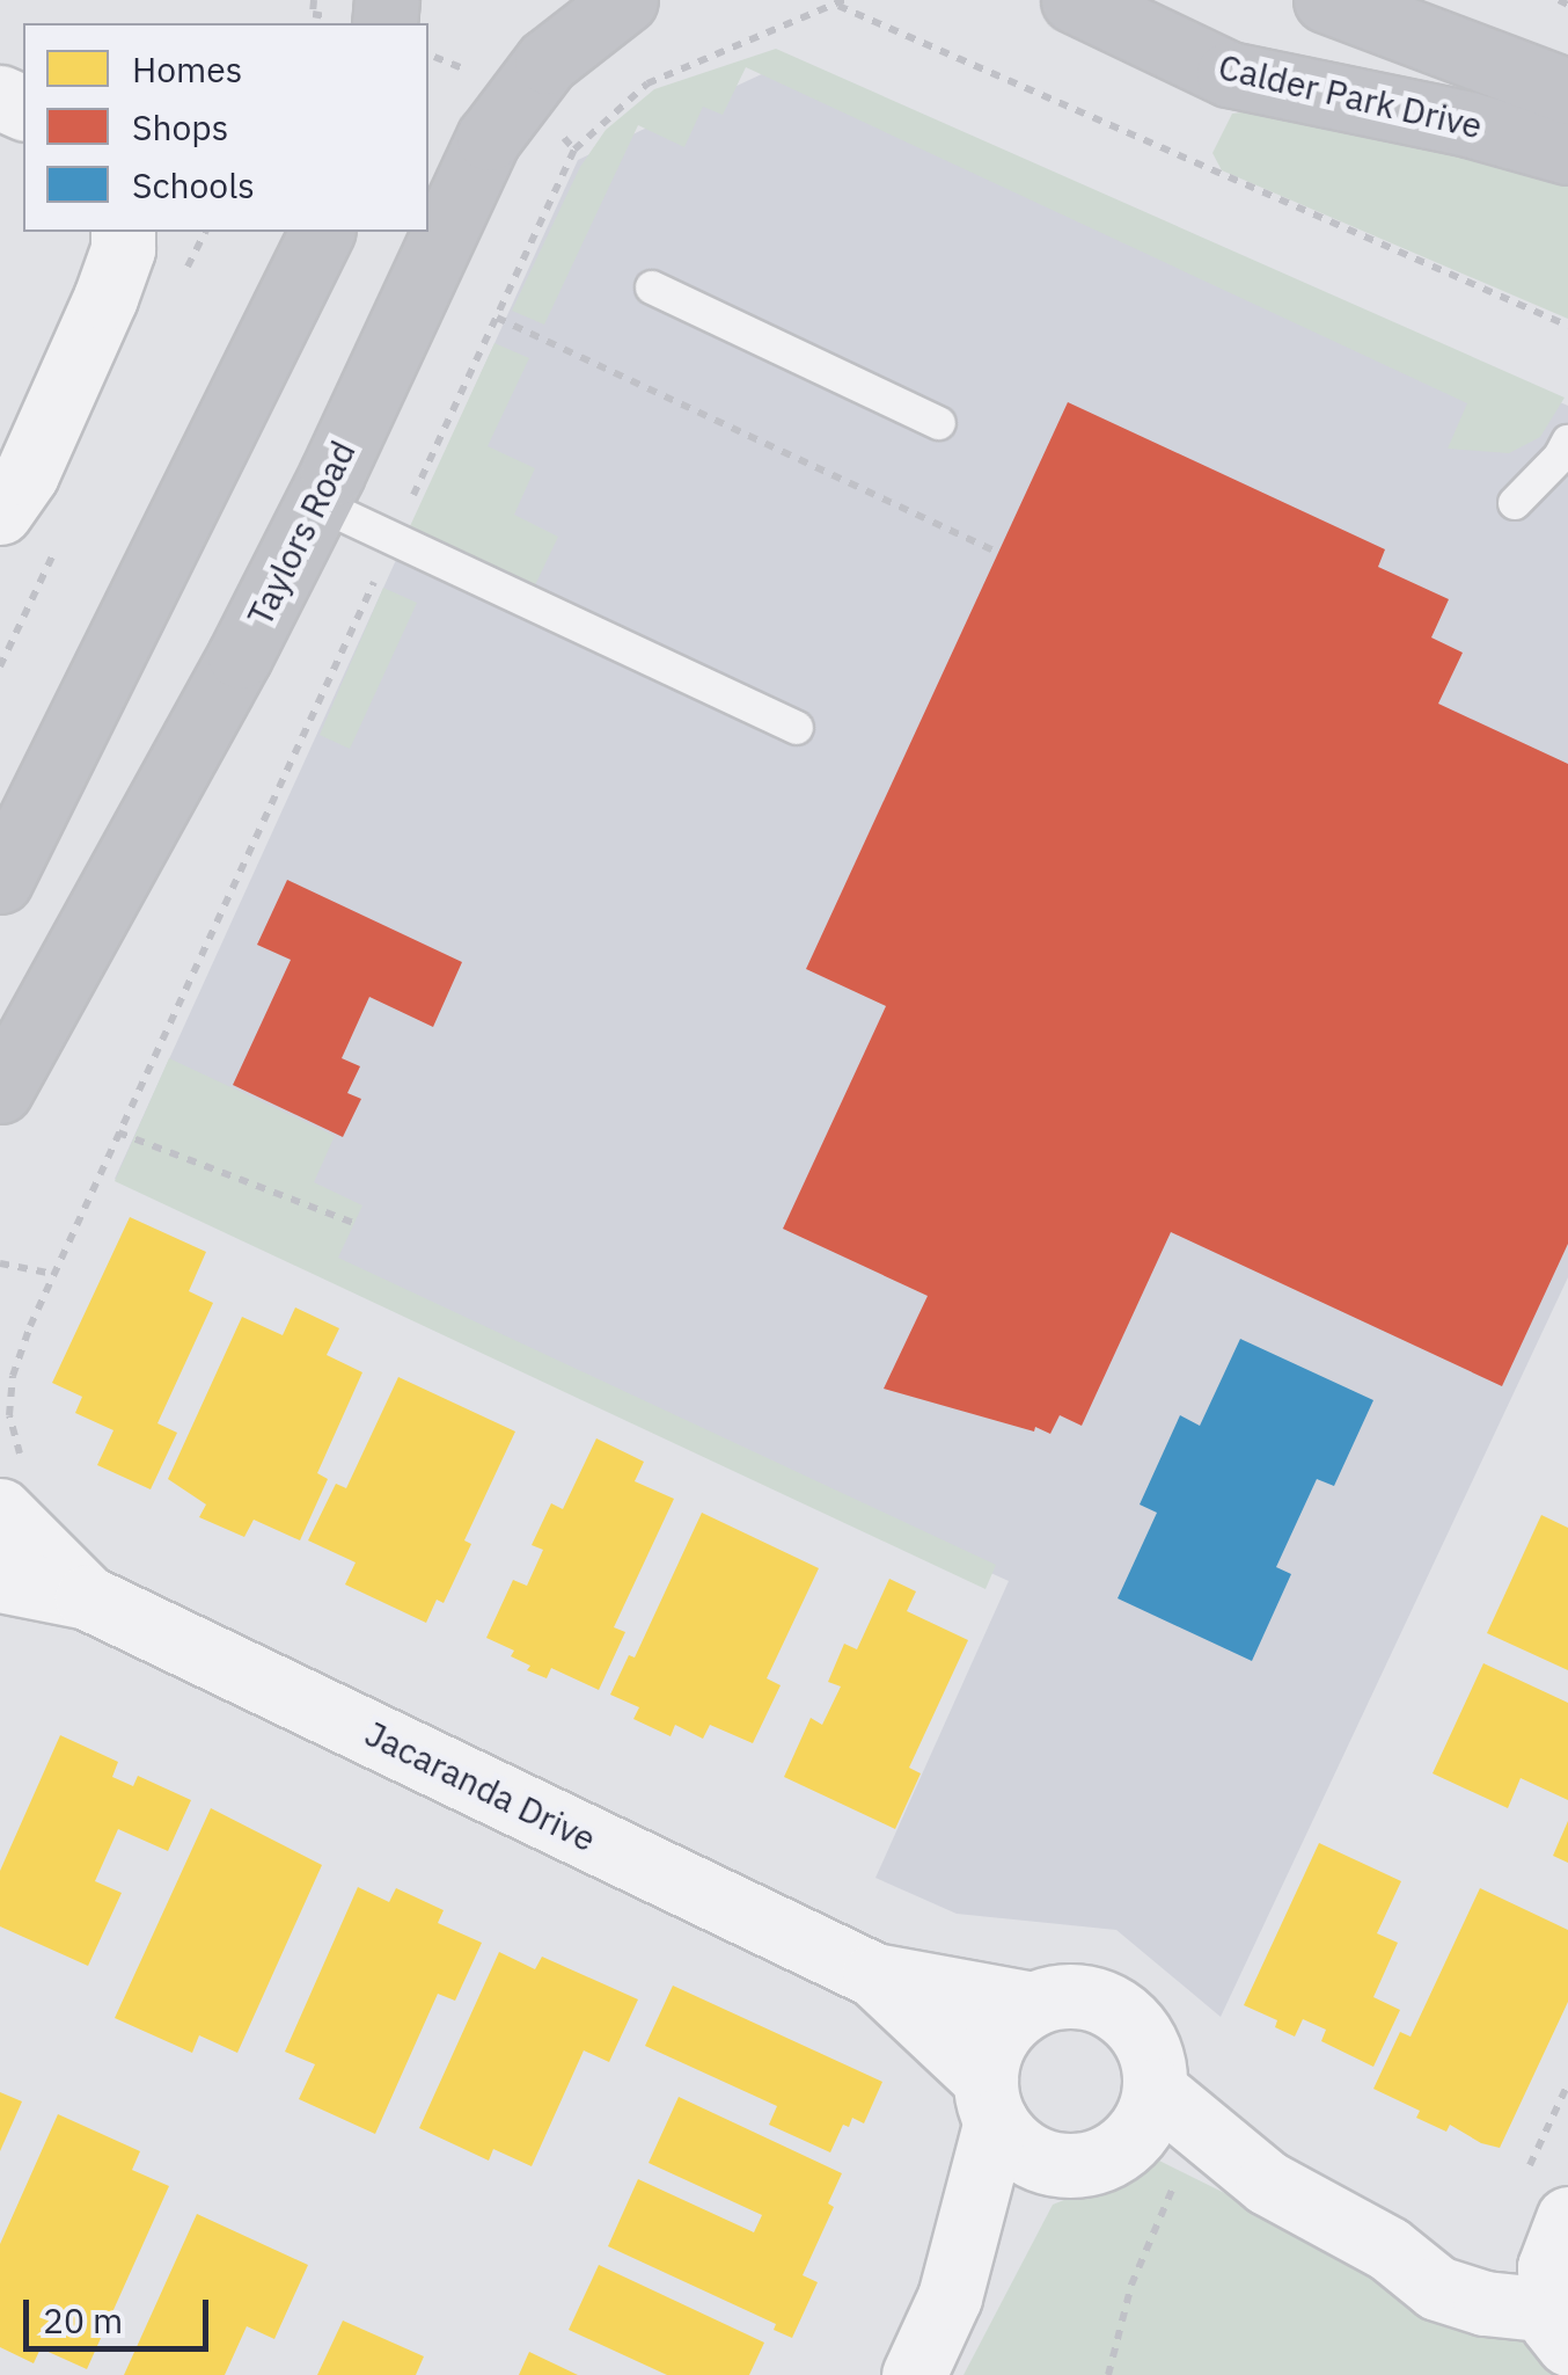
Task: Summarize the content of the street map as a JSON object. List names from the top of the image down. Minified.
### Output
{"streets":{"main road":["Calder Park Drive","Taylors Road"],"street":["Jacaranda Drive"]},"legend":["Homes","Shops","Schools"],"scale_bar":"20 m"}
